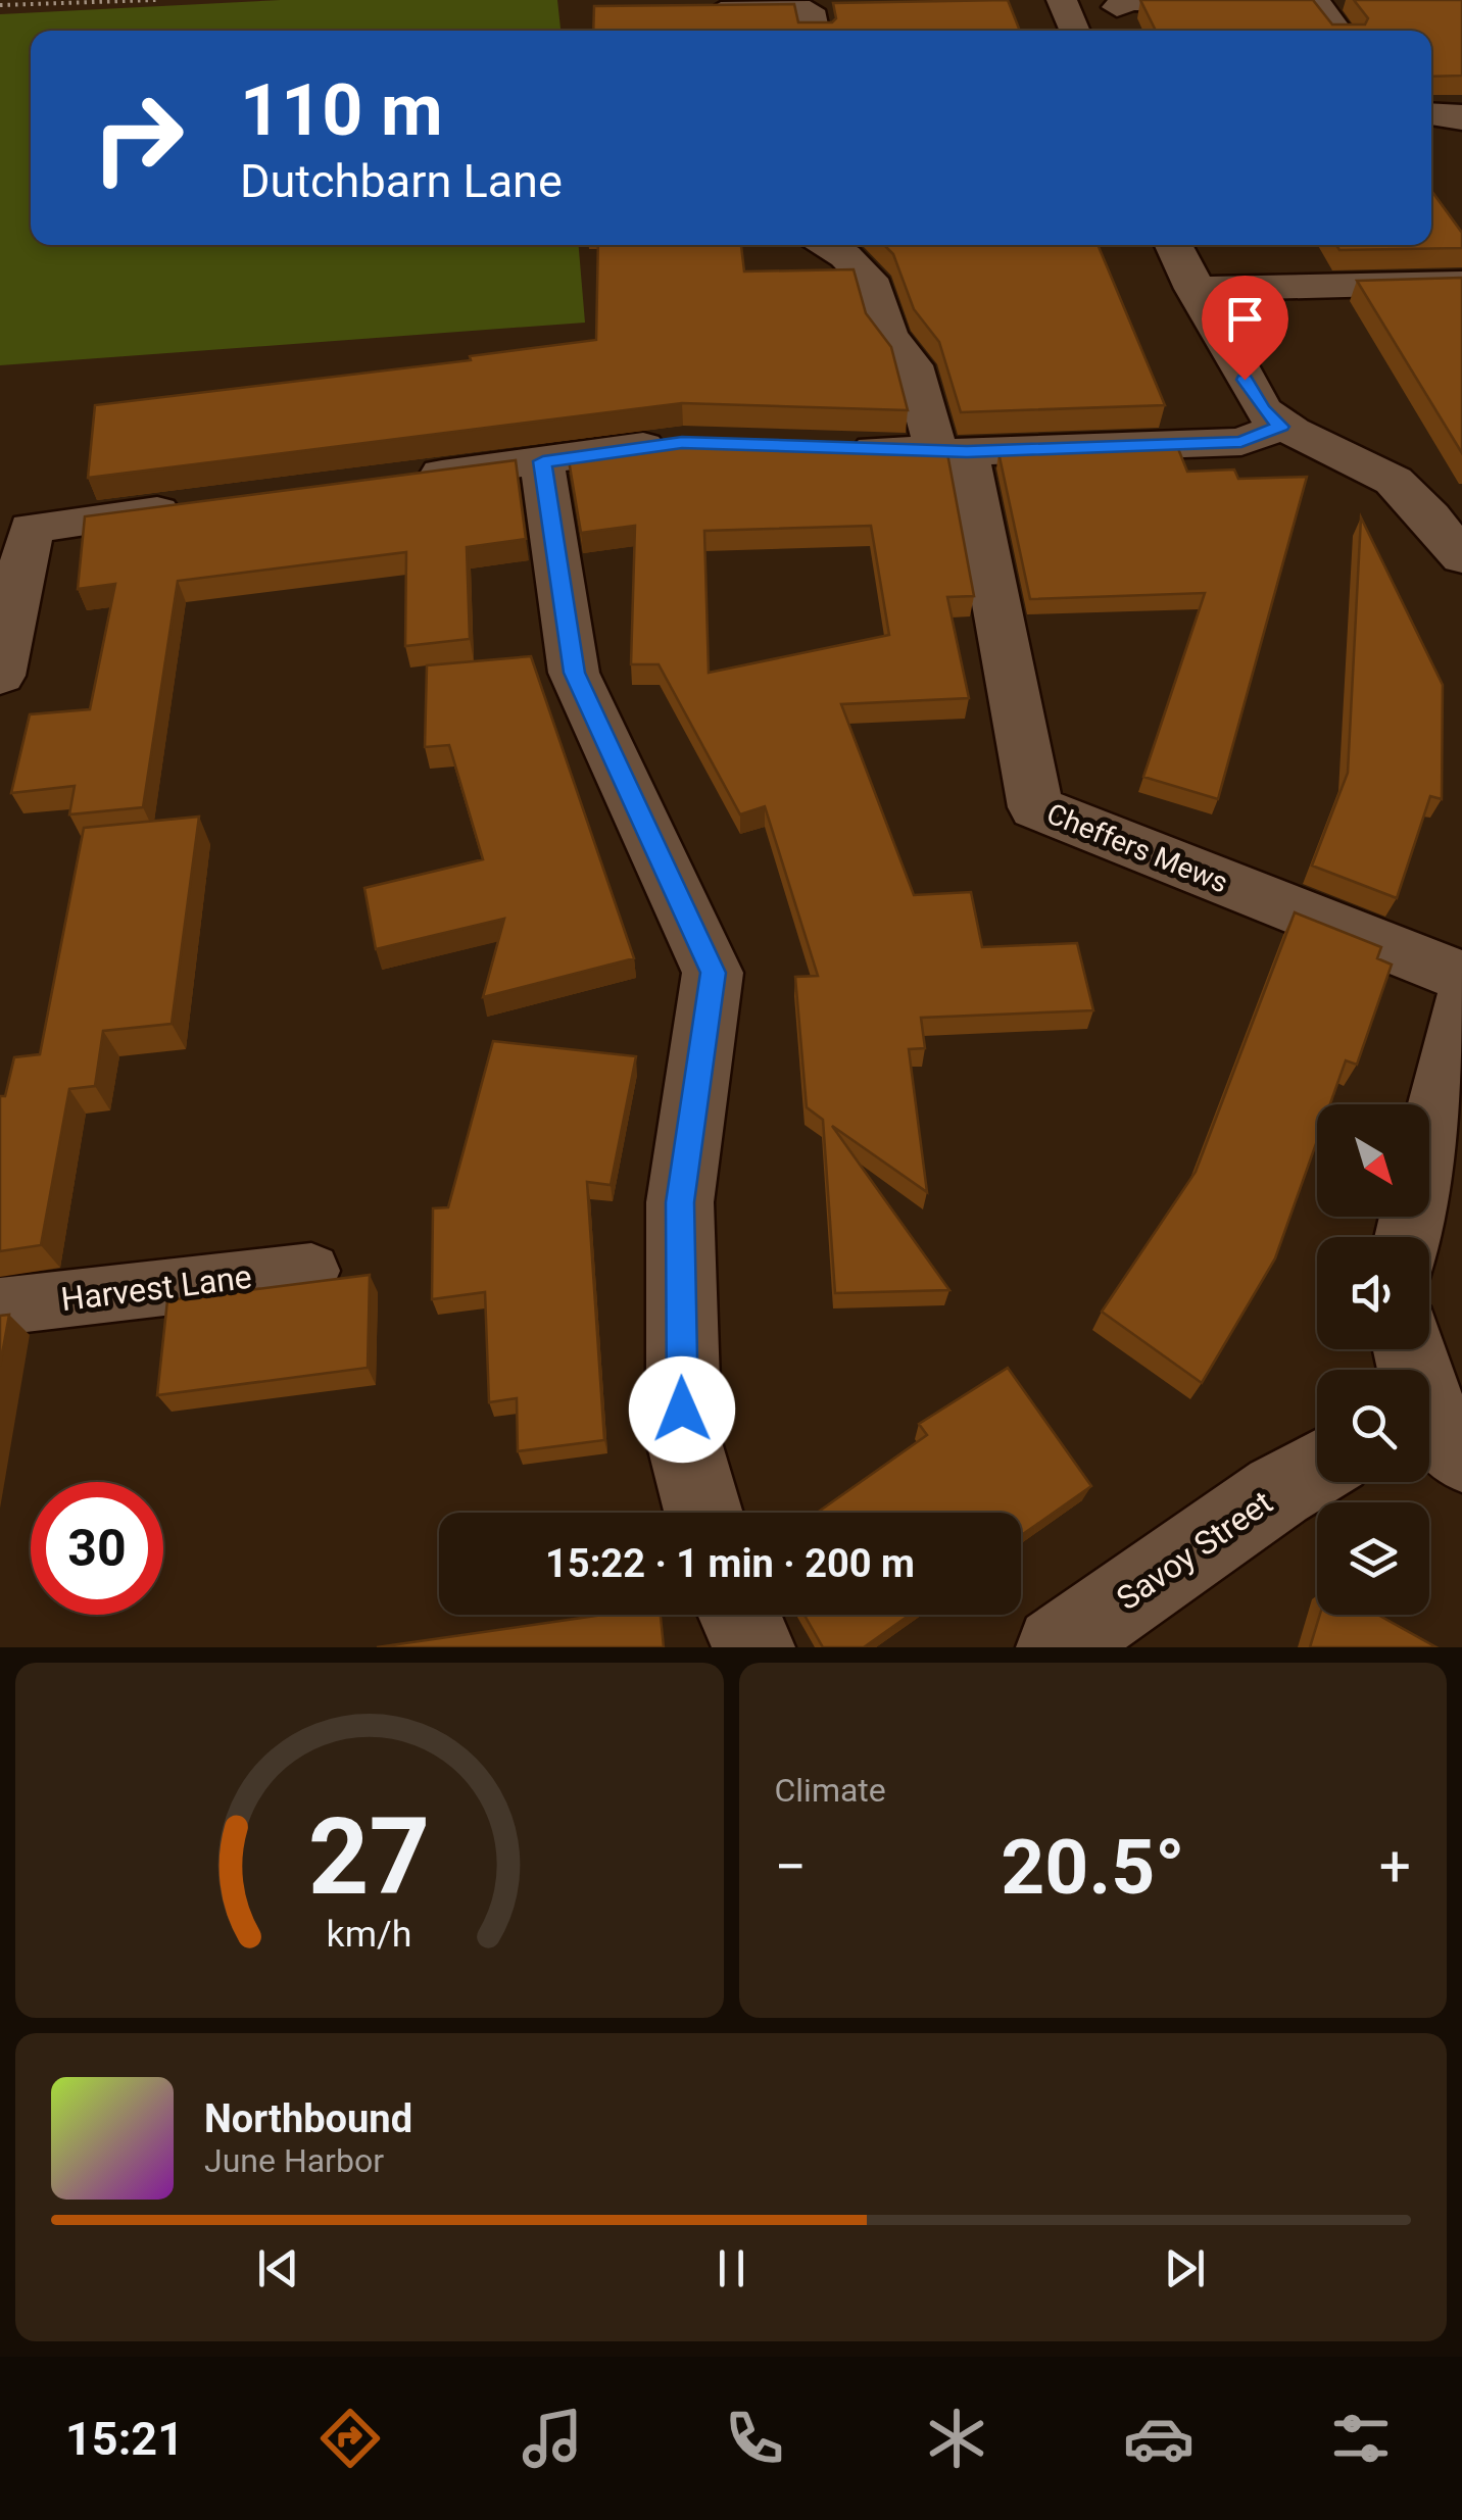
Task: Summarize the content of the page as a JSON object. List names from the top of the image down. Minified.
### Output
{"streets":{"street":["Cheffers Mews","Savoy Street"],"lane":["Harvest Lane"]},"north":"bottom right","page":{"turn":["110 m","Dutchbarn Lane"],"limit":"30","trip":"15:22 · 1 min · 200 m","tile":"Climate","heat":["−","20.5°","+"],"song":["Northbound","June Harbor"],"tabs":"15:21","gauge":["27","km/h"]}}
